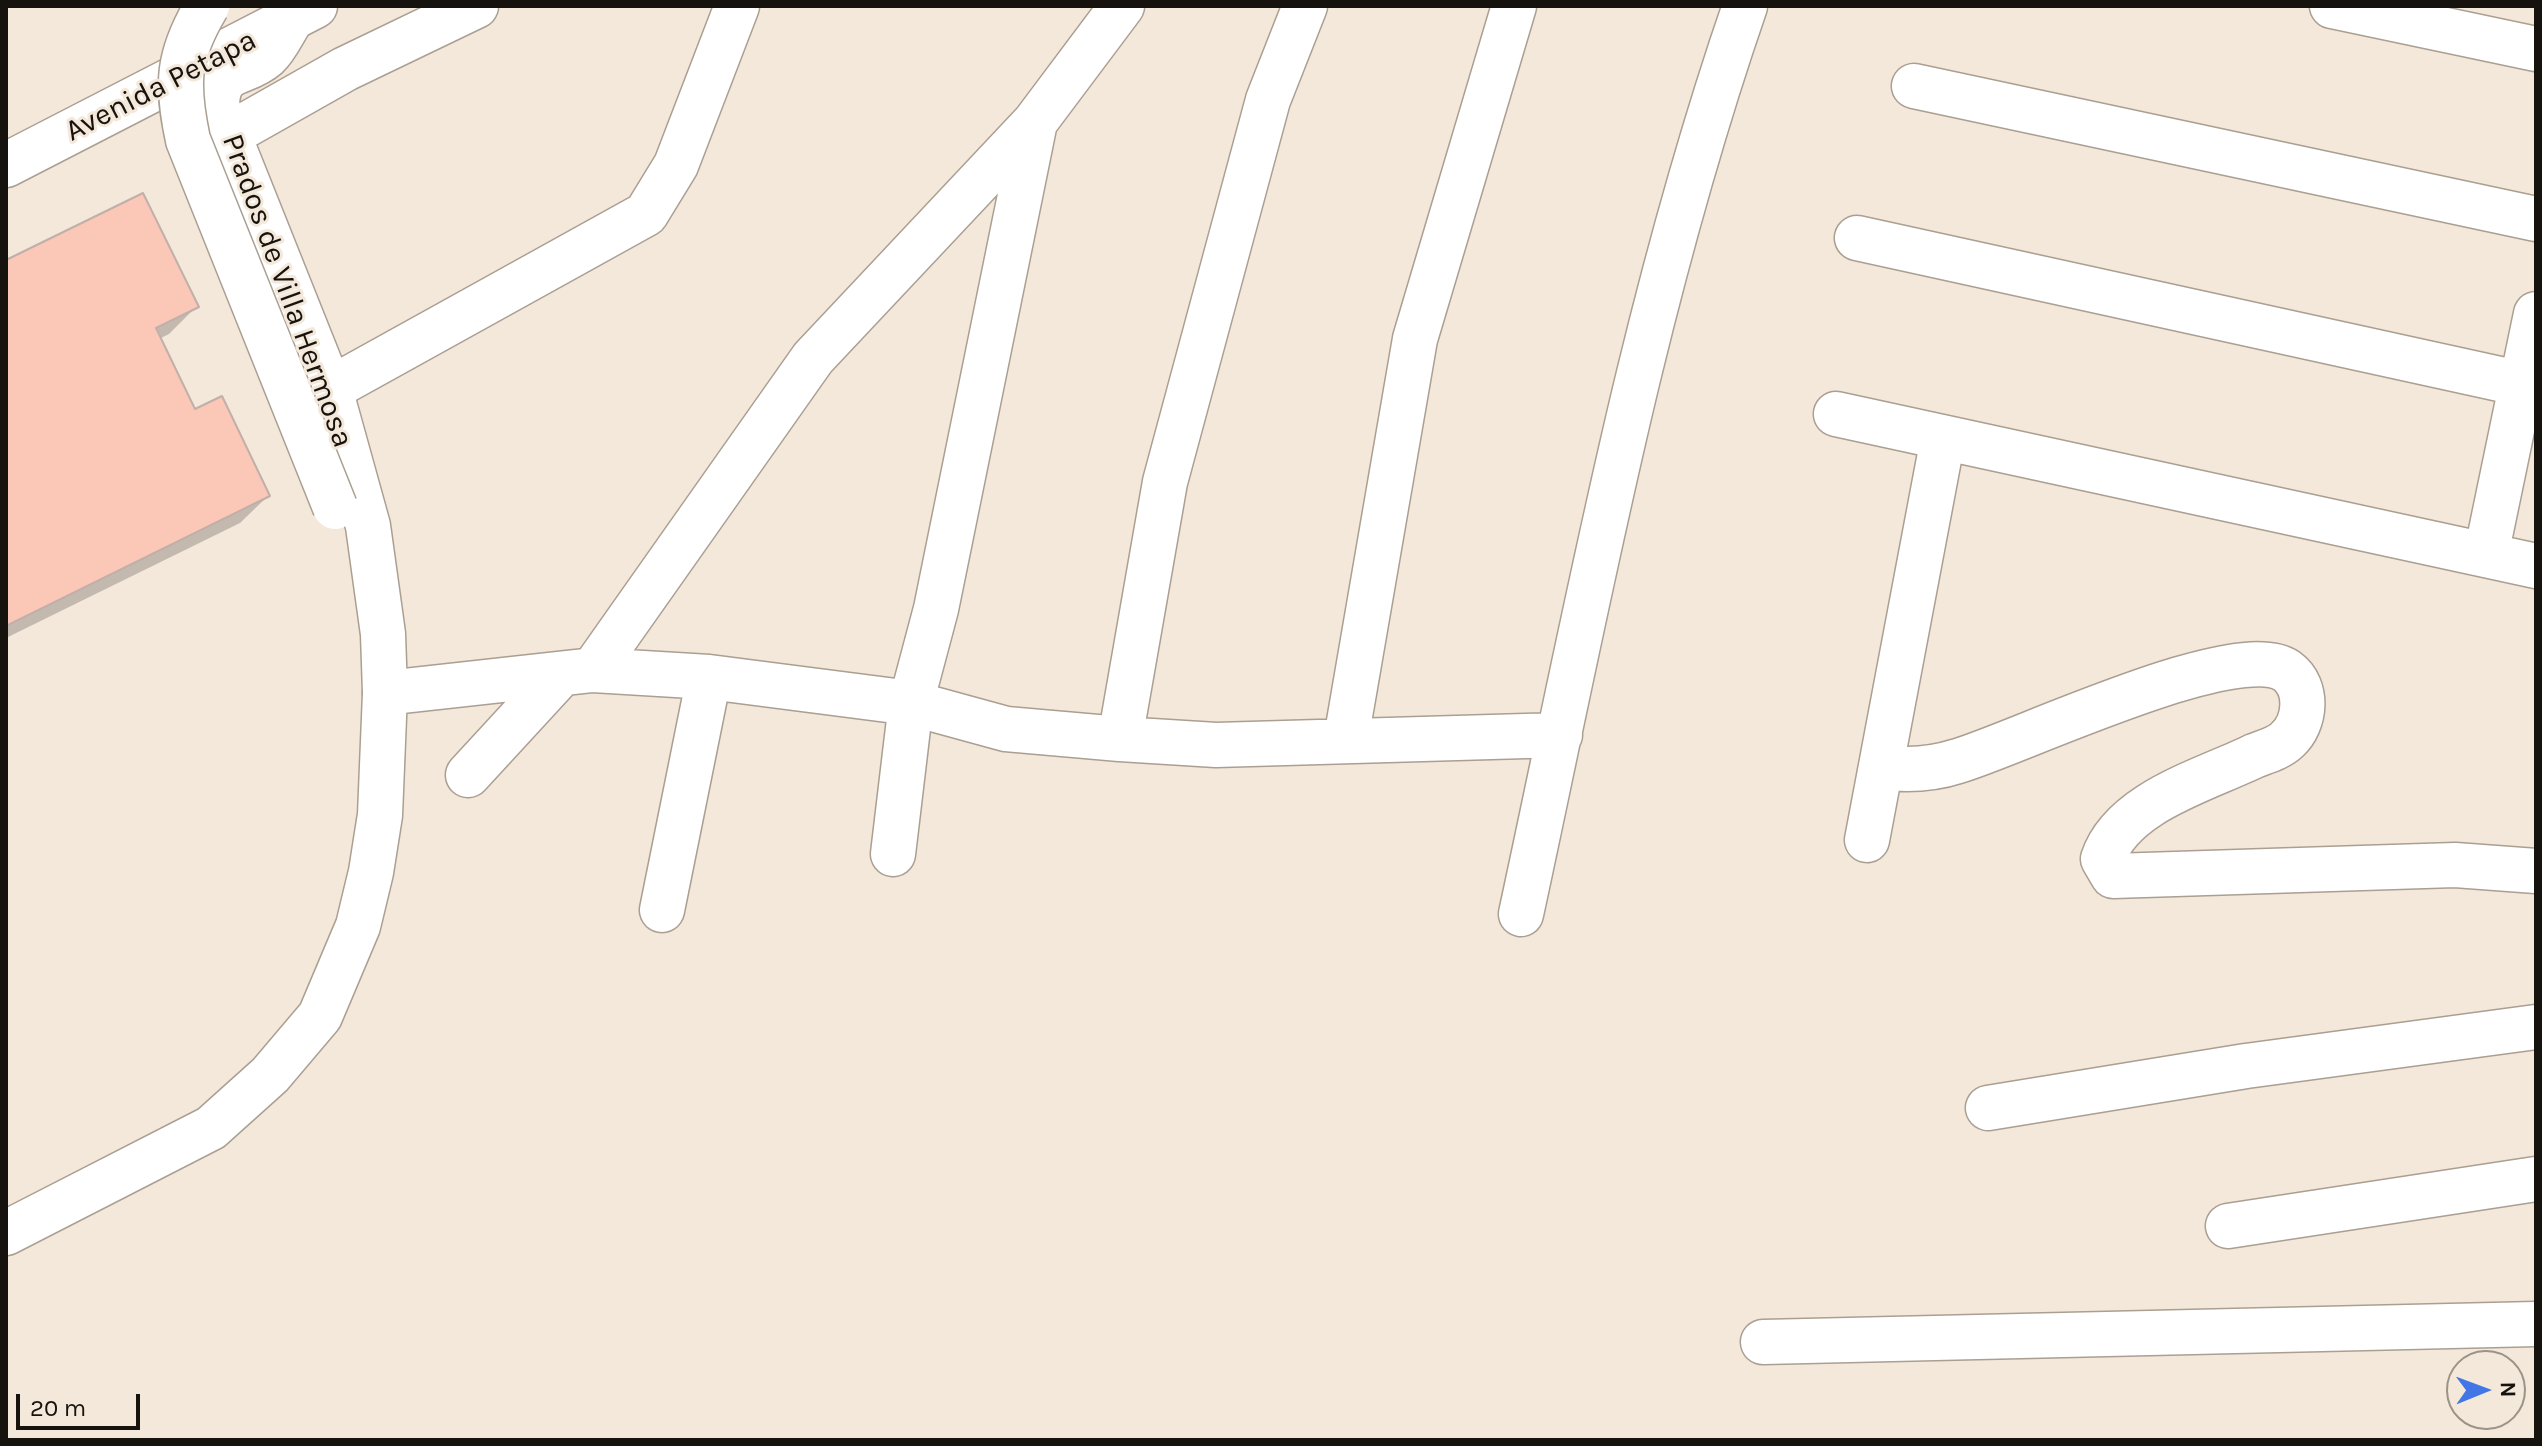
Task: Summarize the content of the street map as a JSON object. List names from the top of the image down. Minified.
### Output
{"streets":{"street":["Avenida Petapa","Prados de Villa Hermosa"]},"crossings":[["Avenida Petapa","Prados de Villa Hermosa"]],"scale_bar":"20 m","north":"right"}
